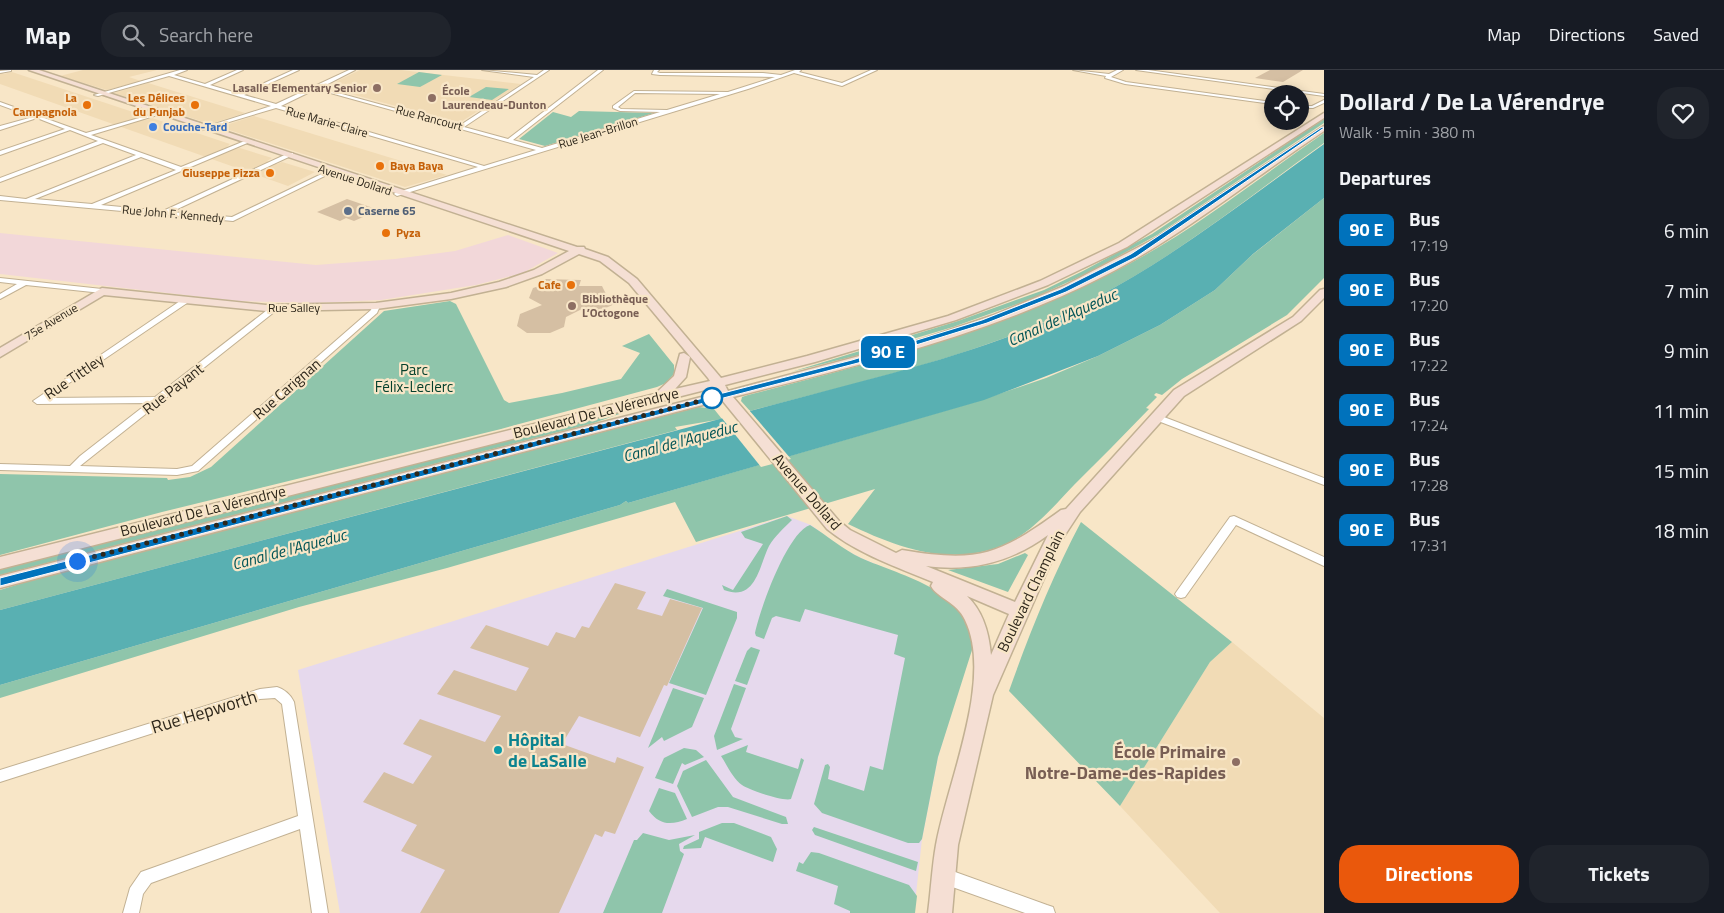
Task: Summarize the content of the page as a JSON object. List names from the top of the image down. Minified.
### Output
{"streets":{"main road":["Avenue Dollard","Rue Salley","75e Avenue","Boulevard De La Vérendrye","Boulevard Champlain"],"street":["Rue Rancourt","Rue Marie-Claire","Rue Jean-Brillon","Rue John F. Kennedy","Rue Tittley","Rue Payant","Rue Carignan","Rue Hepworth"]},"crossings":[["Rue Rancourt","Rue Jean-Brillon"],["Rue Marie-Claire","Rue Jean-Brillon"],["Rue Jean-Brillon","Avenue Dollard"],["Avenue Dollard","Rue John F. Kennedy"],["Avenue Dollard","Rue Salley"],["Avenue Dollard","Boulevard De La Vérendrye"],["Avenue Dollard","Boulevard Champlain"],["Rue Salley","75e Avenue"],["Rue Salley","Rue Tittley"],["Rue Salley","Rue Payant"],["Rue Salley","Rue Carignan"],["Rue Tittley","Rue Payant"],["Rue Payant","Rue Carignan"]],"water":["Canal de l'Aqueduc"],"parks":["Parc Félix-Leclerc"],"places":["Lasalle Elementary Senior","École Laurendeau-Dunton","La Campagnola","Les Délices du Punjab","Couche-Tard","Baya Baya","Giuseppe Pizza","Caserne 65","Pyza","Cafe","Bibliothèque L’Octogone","Hôpital de LaSalle","École Primaire Notre-Dame-des-Rapides"],"page":{"header":"Map","search":"Search here","nav":["Map","Directions","Saved"],"on_map":"90 E","heading":[["Dollard / De La Vérendrye","Walk · 5 min · 380 m"],"Departures"],"list":[{"mark":"90 E","name":"Bus","note":"17:19","value":"6 min"},{"mark":"90 E","name":"Bus","note":"17:20","value":"7 min"},{"mark":"90 E","name":"Bus","note":"17:22","value":"9 min"},{"mark":"90 E","name":"Bus","note":"17:24","value":"11 min"},{"mark":"90 E","name":"Bus","note":"17:28","value":"15 min"},{"mark":"90 E","name":"Bus","note":"17:31","value":"18 min"}],"buttons":["Directions","Tickets"]}}
